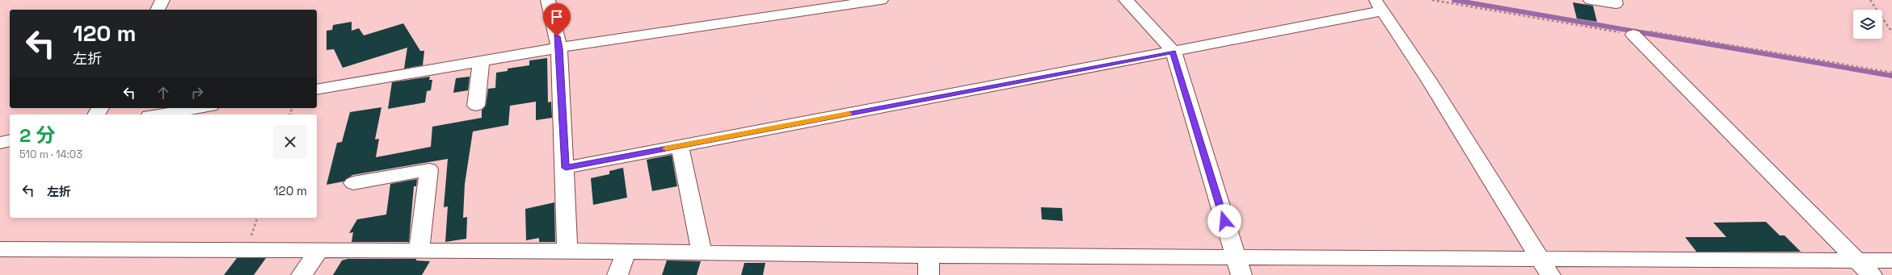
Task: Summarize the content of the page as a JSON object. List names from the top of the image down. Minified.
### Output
{"page":{"turn":["120 m","左折"],"heading":["2 分","510 m · 14:03"],"list":[{"name":"左折","value":"120 m"}]}}
